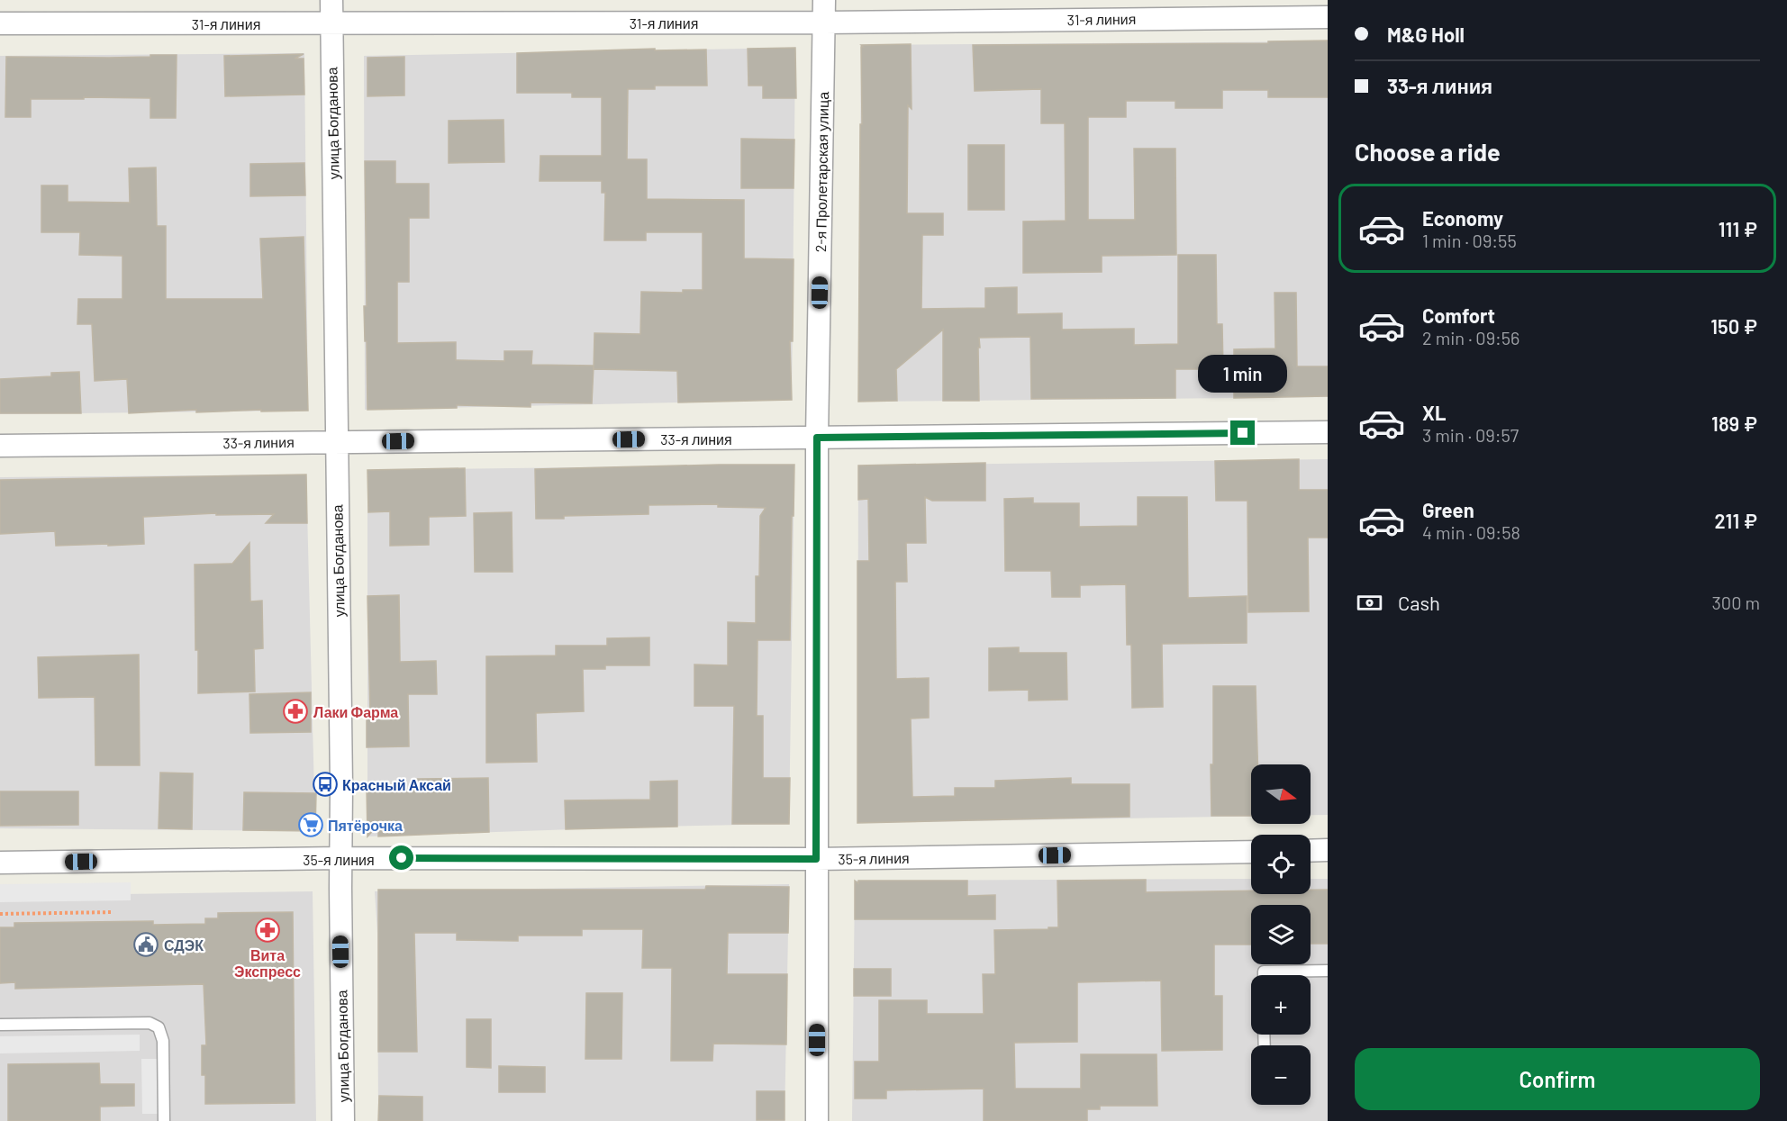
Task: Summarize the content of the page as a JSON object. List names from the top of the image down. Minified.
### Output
{"streets":{"street":["31-я линия","улица Богданова","2-я Пролетарская улица","33-я линия","35-я линия"]},"crossings":[["31-я линия","улица Богданова"],["31-я линия","2-я Пролетарская улица"],["улица Богданова","33-я линия"],["улица Богданова","35-я линия"],["2-я Пролетарская улица","33-я линия"],["2-я Пролетарская улица","35-я линия"]],"places":{"pharmacy":["Лаки Фарма","Вита Экспресс"],"bus stop":["Красный Аксай"],"supermarket":["Пятёрочка"],"public building":["СДЭК"]},"north":"right","page":{"banner":["M&G Holl","33-я линия"],"heading":"Choose a ride","list":[{"name":"Economy","note":"1 min · 09:55","value":"111 ₽"},{"name":"Comfort","note":"2 min · 09:56","value":"150 ₽"},{"name":"XL","note":"3 min · 09:57","value":"189 ₽"},{"name":"Green","note":"4 min · 09:58","value":"211 ₽"}],"bubble":"1 min","pay":["Cash","300 m"],"map_buttons":["+","−"],"buttons":"Confirm"}}
